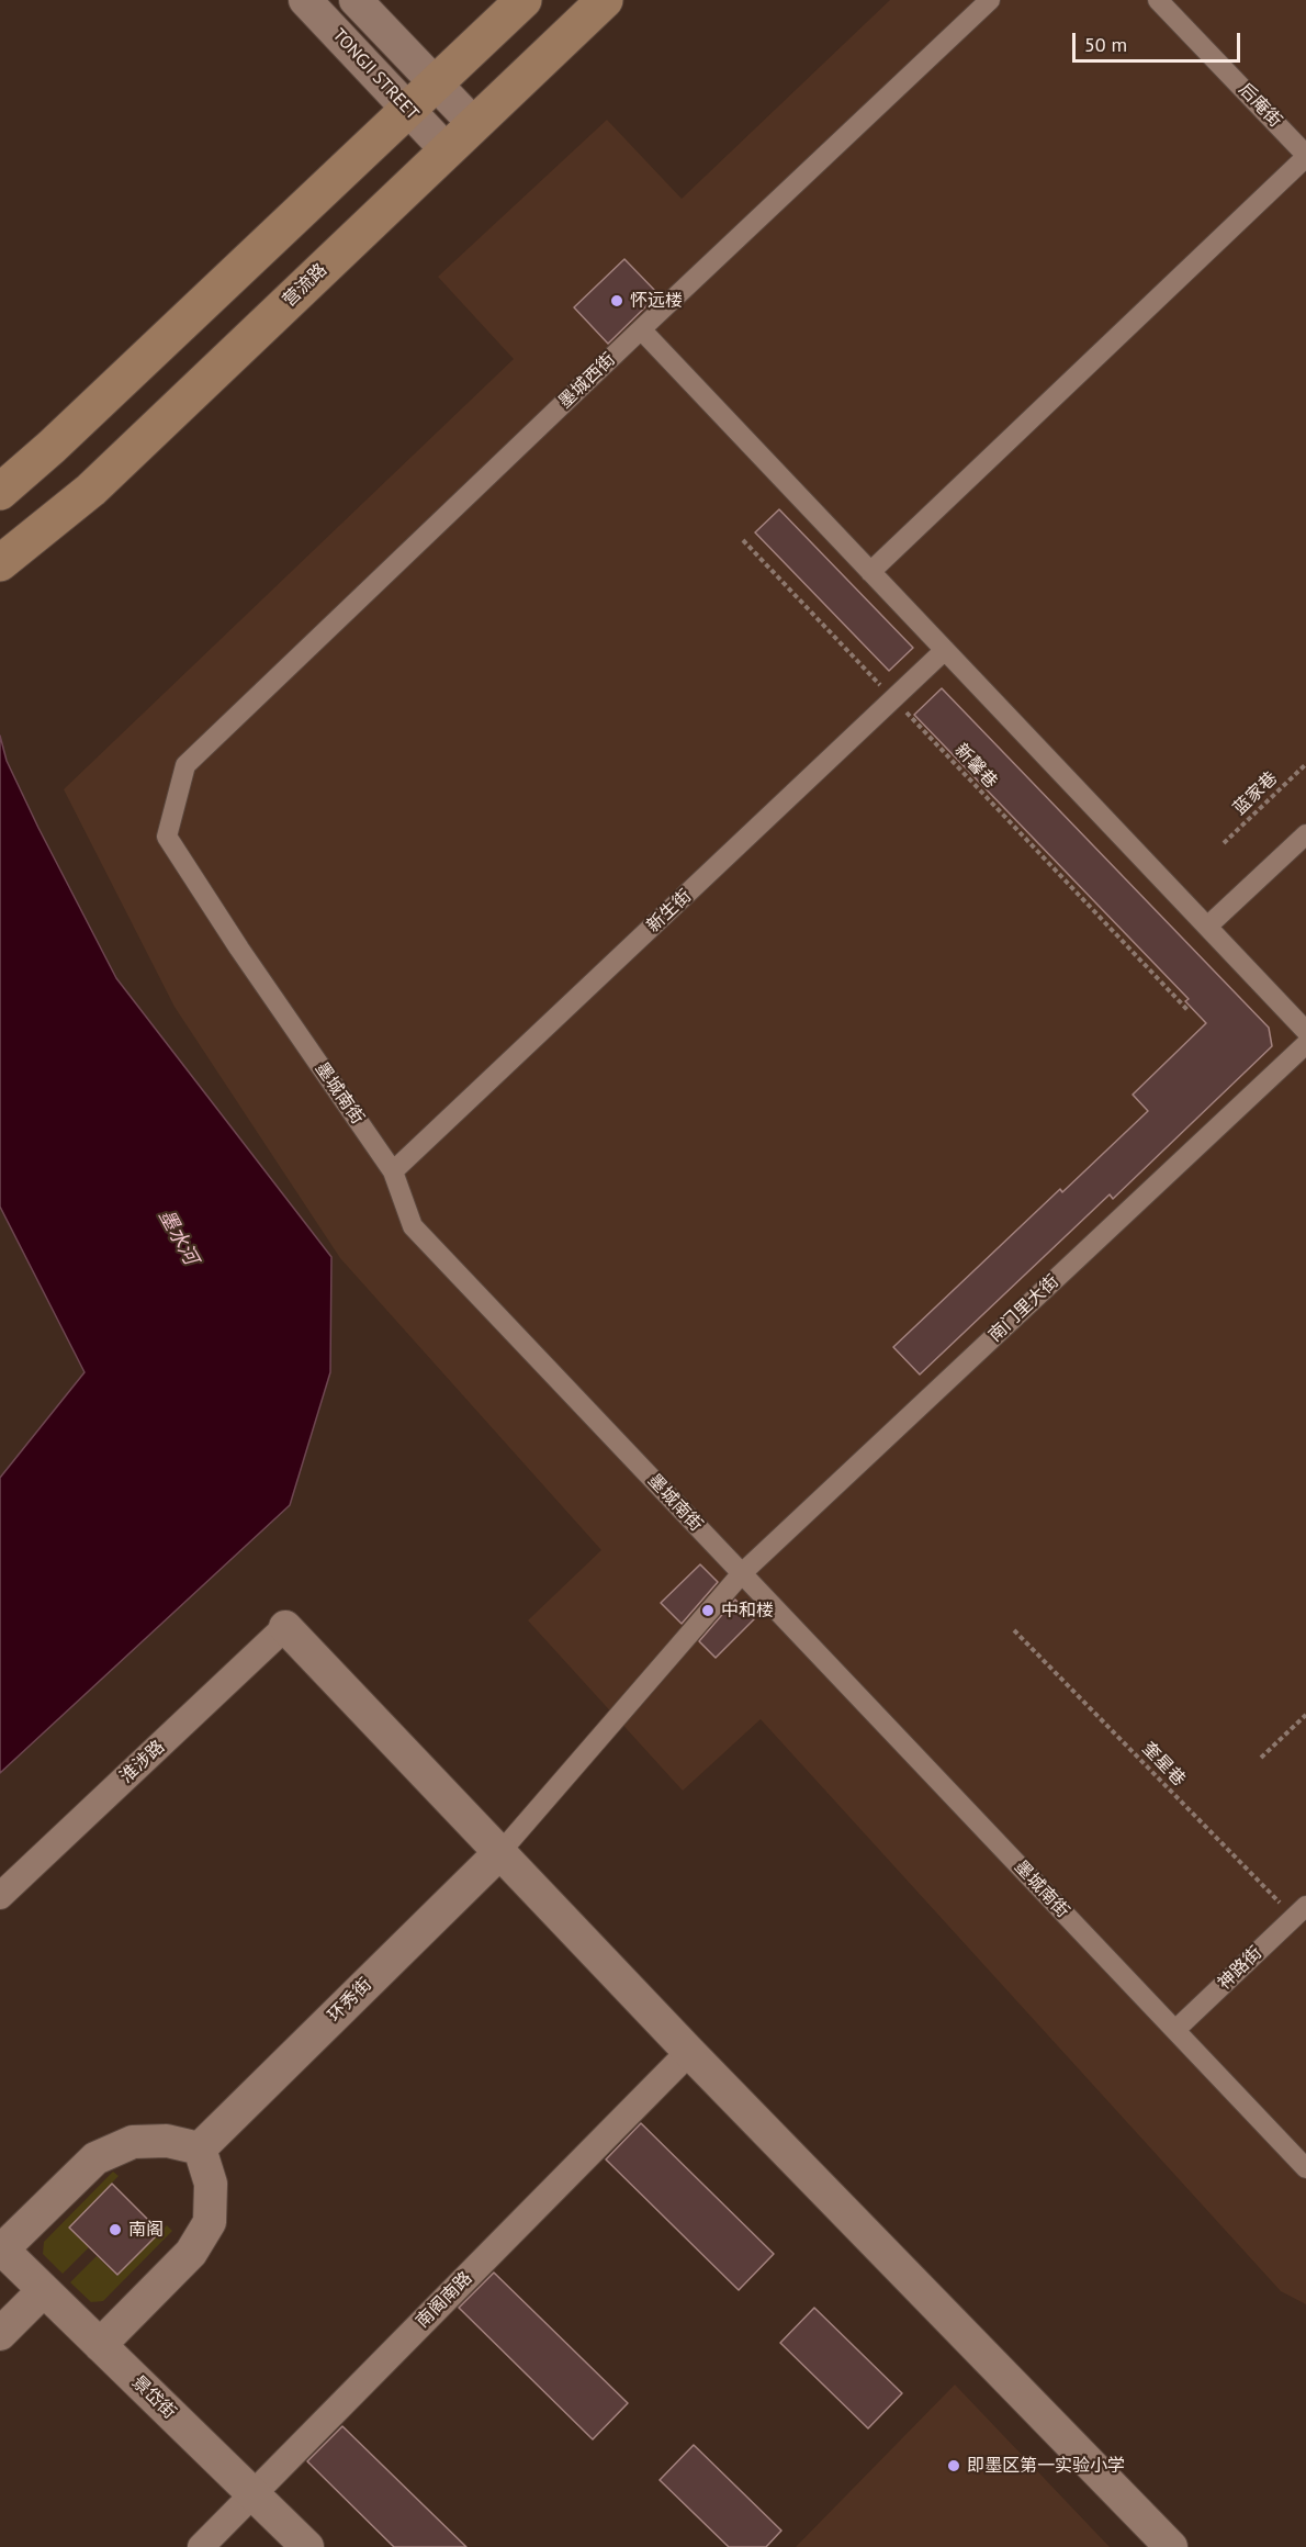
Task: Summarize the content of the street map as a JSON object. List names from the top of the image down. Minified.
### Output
{"streets":{"main road":["营流路"],"street":["TONGJI STREET","后庵街","墨城西街","新生街","墨城南街","南门里大街","淮涉路","神路街","环秀街","南阁南路","景岱街"],"path":["新馨巷","蓝家巷","奎星巷"]},"crossings":[["TONGJI STREET","营流路"],["墨城西街","墨城南街"],["新馨巷","新生街"],["新生街","墨城南街"],["墨城南街","南门里大街"],["墨城南街","神路街"],["南门里大街","环秀街"],["奎星巷","神路街"],["南阁南路","景岱街"]],"water":["墨水河"],"places":["怀远楼","中和楼","南阁","即墨区第一实验小学"],"scale_bar":"50 m"}
